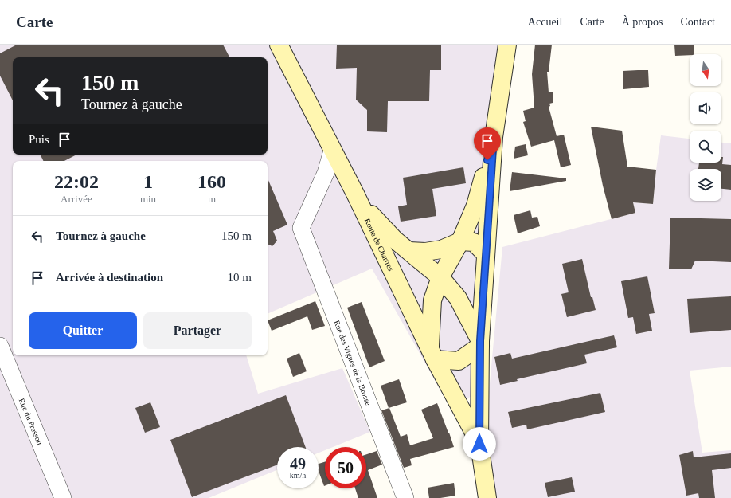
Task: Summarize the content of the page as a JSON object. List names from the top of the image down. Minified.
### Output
{"streets":{"main road":["Route de Chartres"],"street":["Rue des Vignes de la Brosse","Rue du Pressoir"]},"crossings":[["Route de Chartres","Rue des Vignes de la Brosse"]],"north":"bottom","page":{"header":"Carte","nav":["Accueil","Carte","À propos","Contact"],"turn":["150 m","Tournez à gauche"],"then":"Puis","eta":["22:02","Arrivée","1","min","160","m"],"list":[{"name":"Tournez à gauche","value":"150 m"},{"name":"Arrivée à destination","value":"10 m"}],"buttons":["Quitter","Partager"],"speed":"49 km/h","limit":"50"}}
